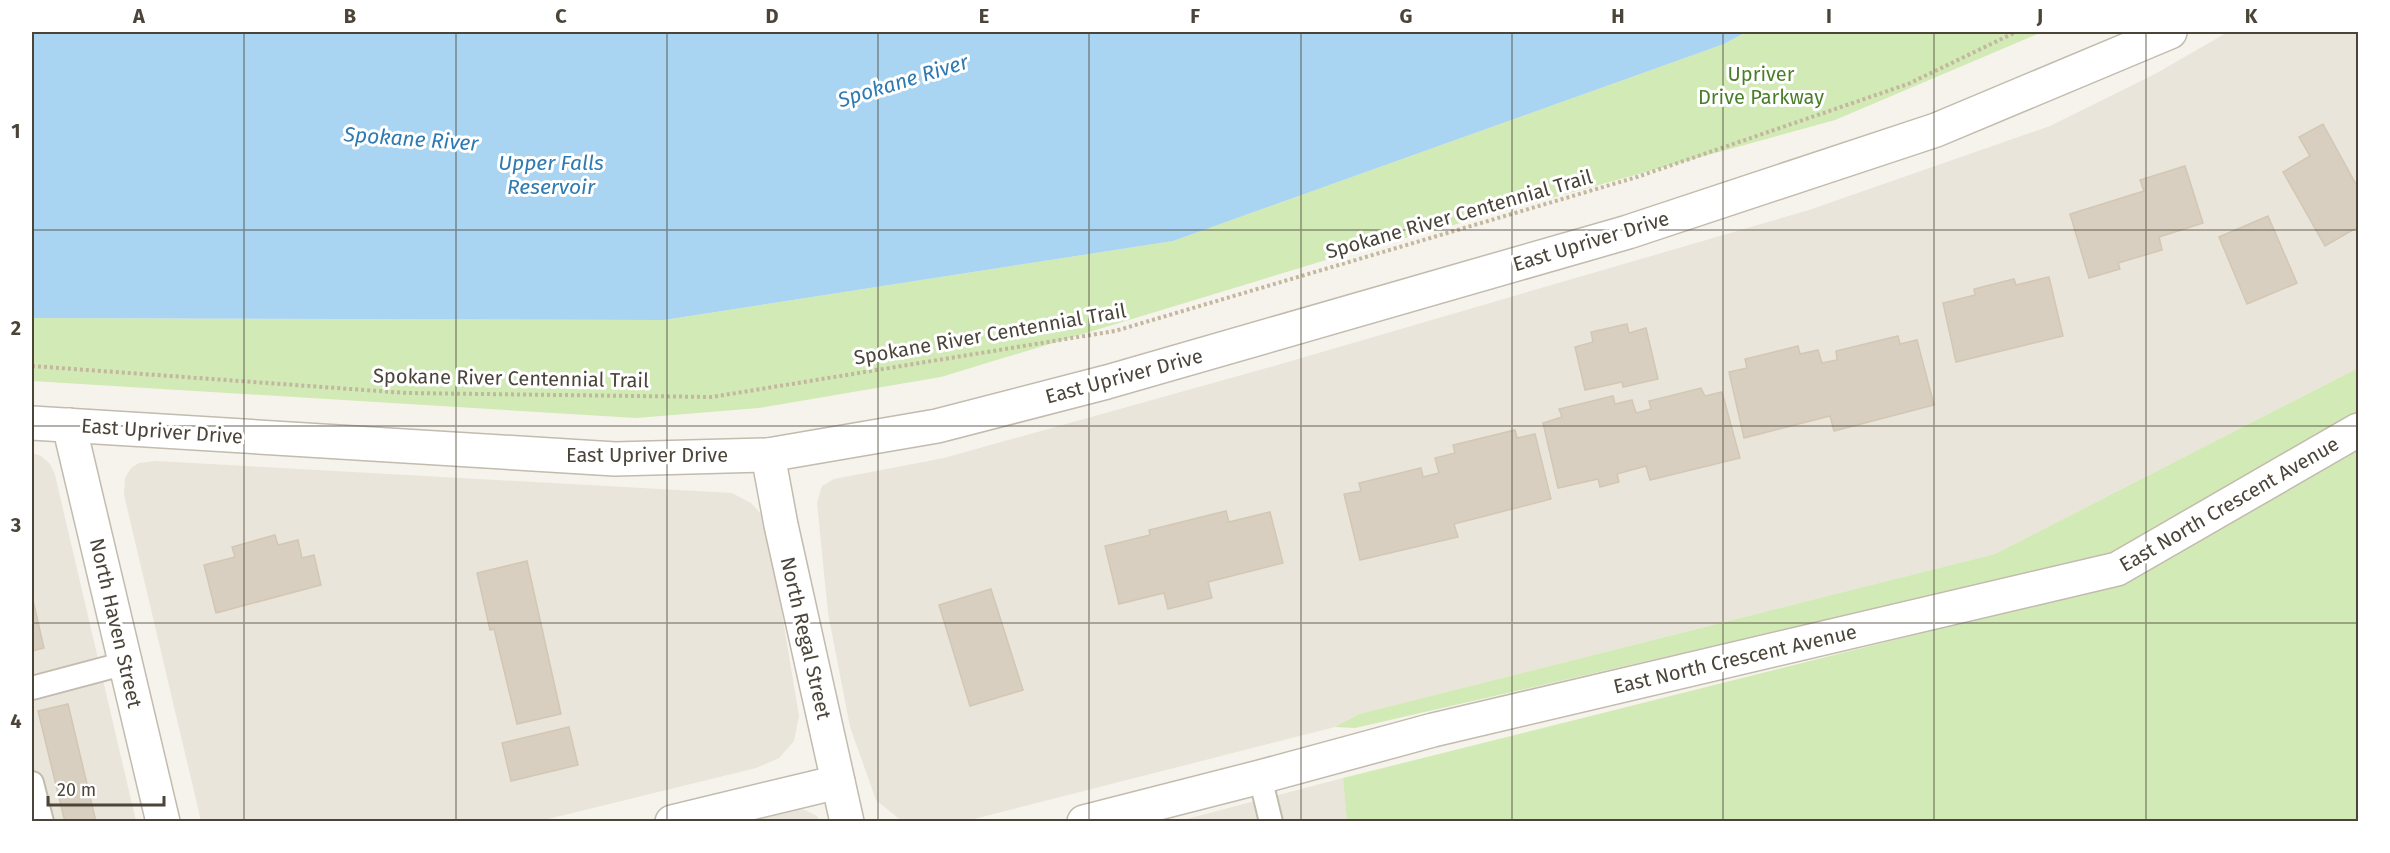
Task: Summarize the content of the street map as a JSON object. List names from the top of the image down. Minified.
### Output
{"streets":{"street":["East Upriver Drive","East North Crescent Avenue","North Haven Street","North Regal Street"],"path":["Spokane River Centennial Trail"]},"crossings":[["East Upriver Drive","North Haven Street"],["East Upriver Drive","North Regal Street"]],"water":["Spokane River","Upper Falls Reservoir"],"parks":["Upriver Drive Parkway"],"scale_bar":"20 m","grid":{"columns":["A","B","C","D","E","F","G","H","I","J","K"],"rows":["1","2","3","4"]}}
